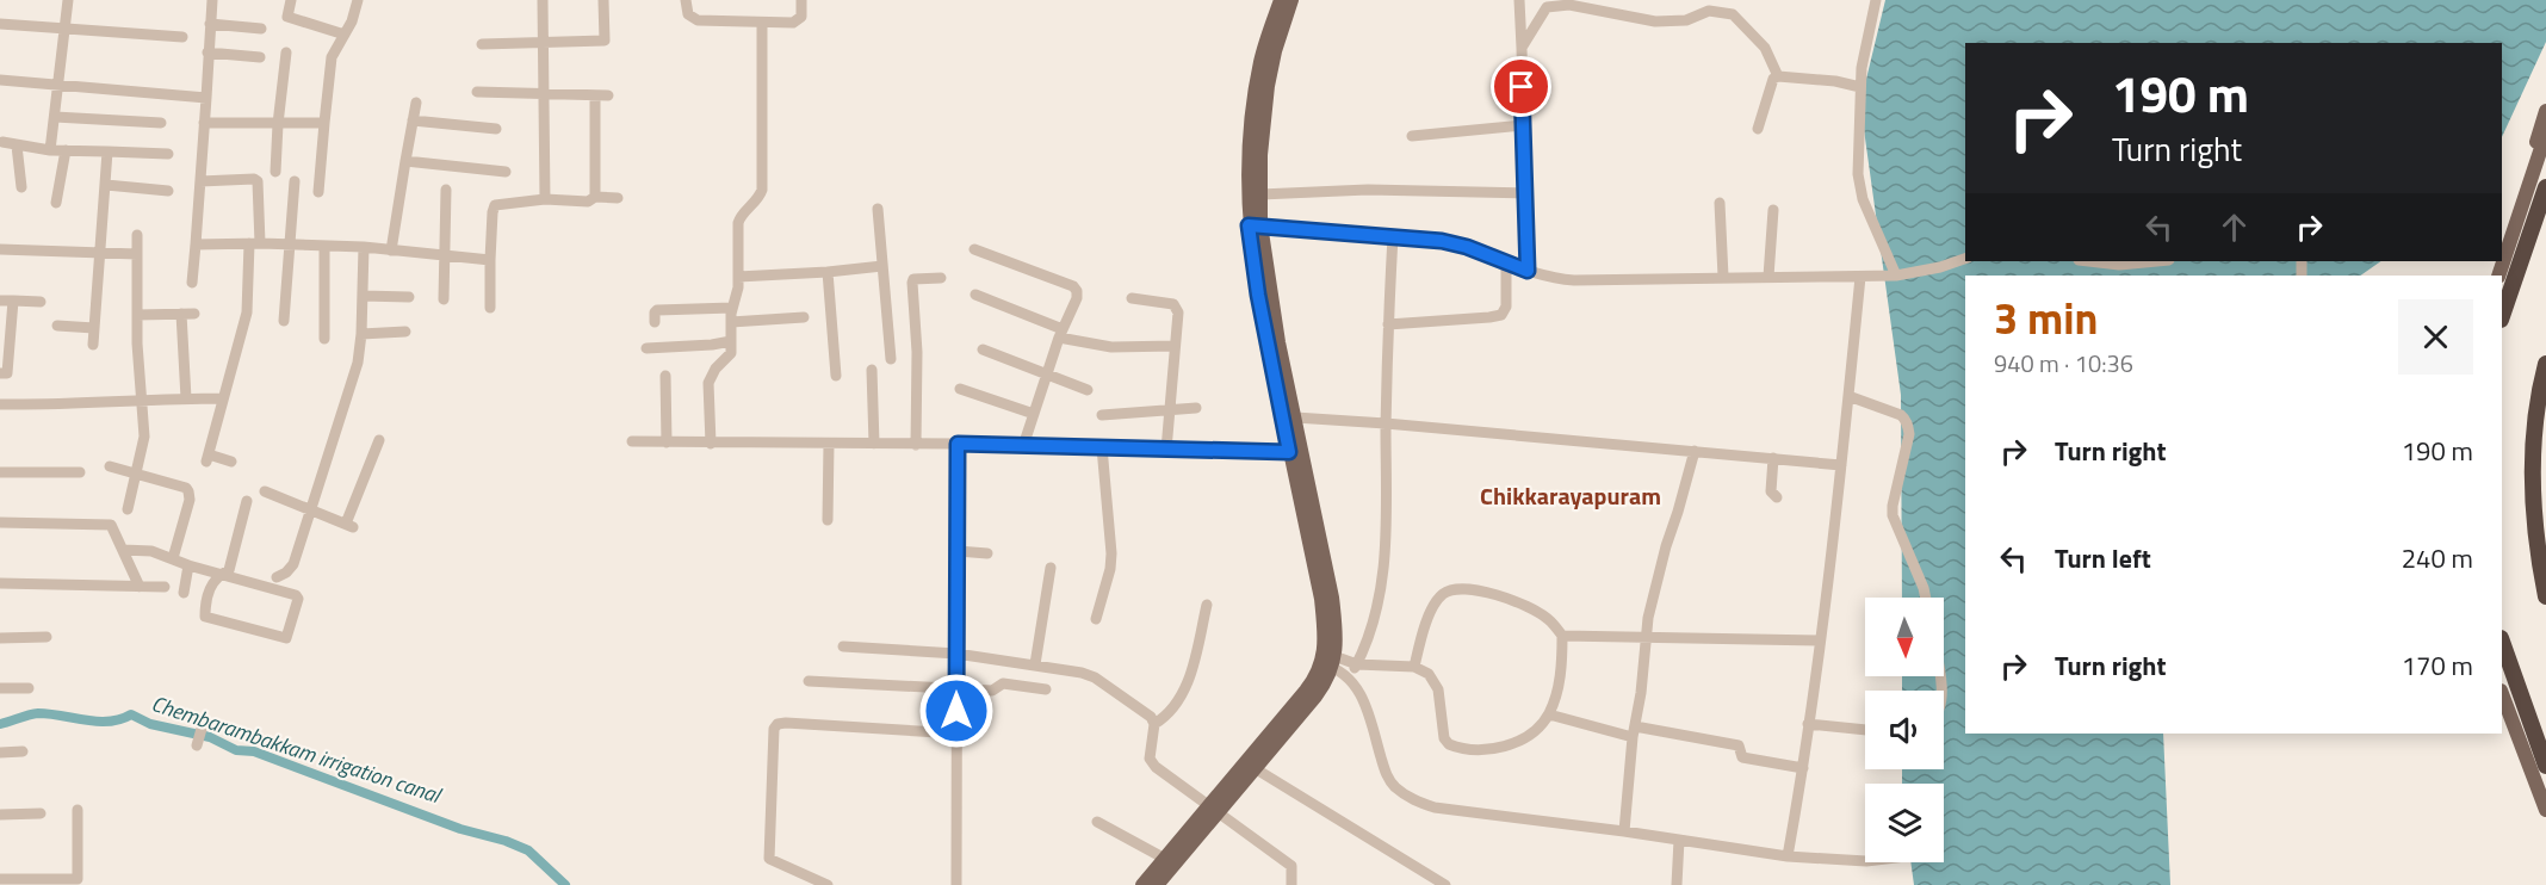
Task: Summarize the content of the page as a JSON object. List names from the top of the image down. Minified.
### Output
{"districts":["Chikkarayapuram"],"water":["Chembarambakkam irrigation canal"],"north":"bottom","page":{"turn":["190 m","Turn right"],"heading":["3 min","940 m · 10:36"],"list":[{"name":"Turn right","value":"190 m"},{"name":"Turn left","value":"240 m"},{"name":"Turn right","value":"170 m"}]}}
